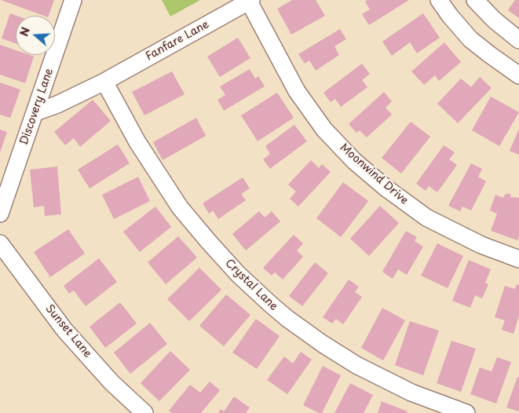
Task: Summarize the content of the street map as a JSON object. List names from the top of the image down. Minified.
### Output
{"streets":{"street":["Fanfare Lane","Discovery Lane","Moonwind Drive","Crystal Lane","Sunset Lane"]},"crossings":[["Fanfare Lane","Discovery Lane"],["Fanfare Lane","Moonwind Drive"],["Fanfare Lane","Crystal Lane"]],"north":"left"}
